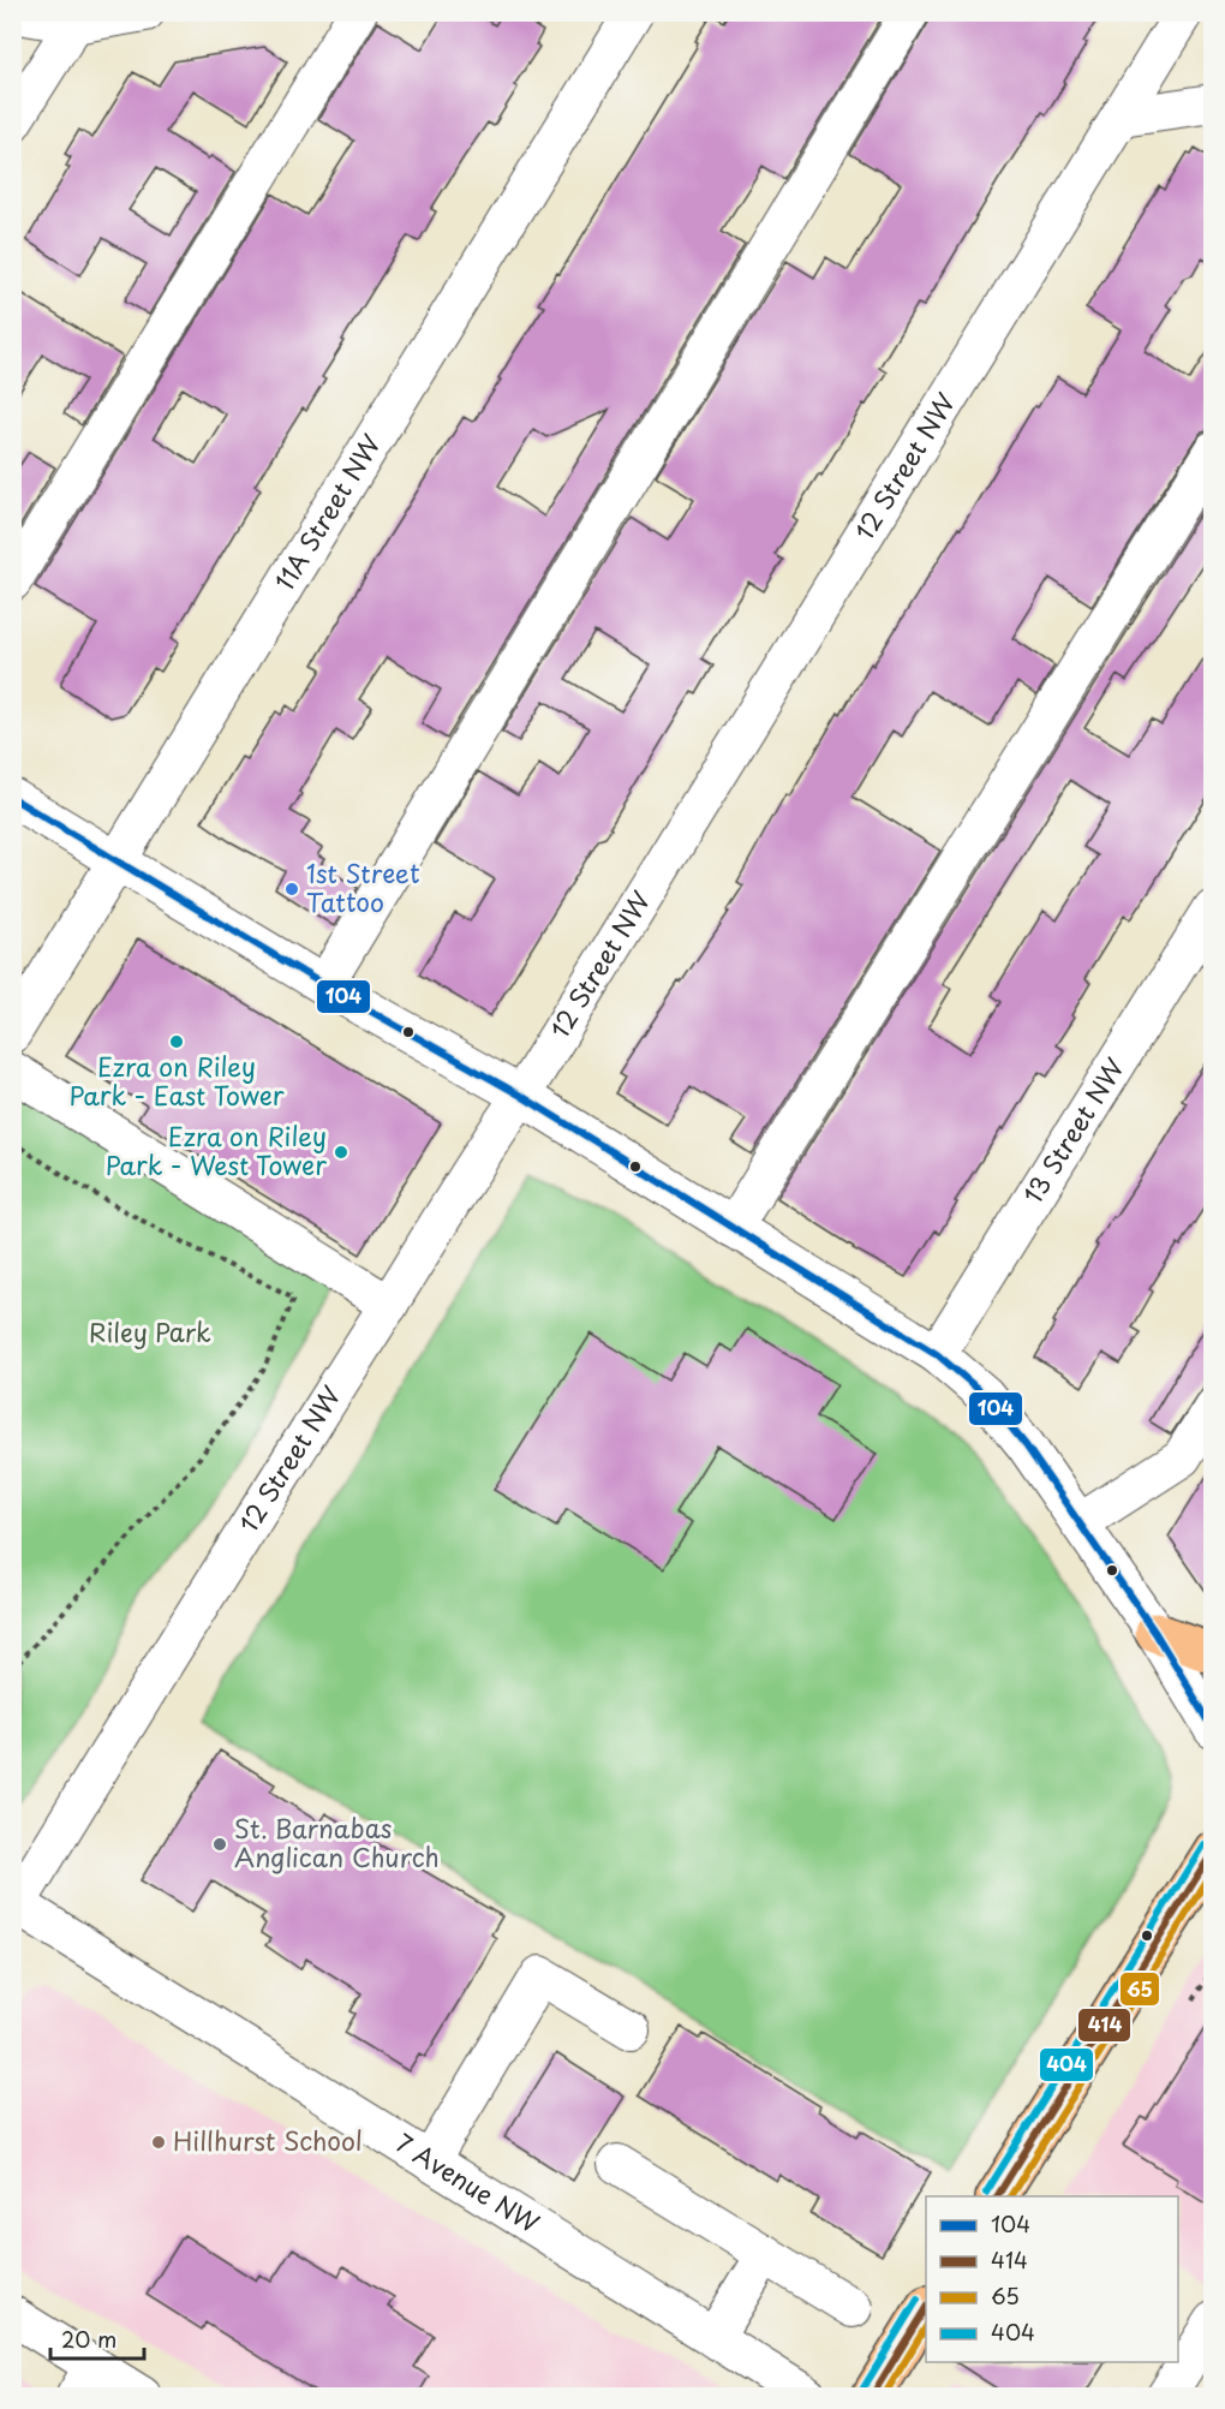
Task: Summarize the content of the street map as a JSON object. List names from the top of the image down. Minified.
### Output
{"streets":{"street":["12 Street NW","11A Street NW","13 Street NW","7 Avenue NW"]},"crossings":[["12 Street NW","7 Avenue NW"]],"parks":["Riley Park"],"places":["1st Street Tattoo","Ezra on Riley Park - East Tower","Ezra on Riley Park - West Tower","St. Barnabas Anglican Church","Hillhurst School"],"lines":["transit line 104","transit line 404","transit line 414","transit line 65"],"legend":["104","414","65","404"],"scale_bar":"20 m"}
